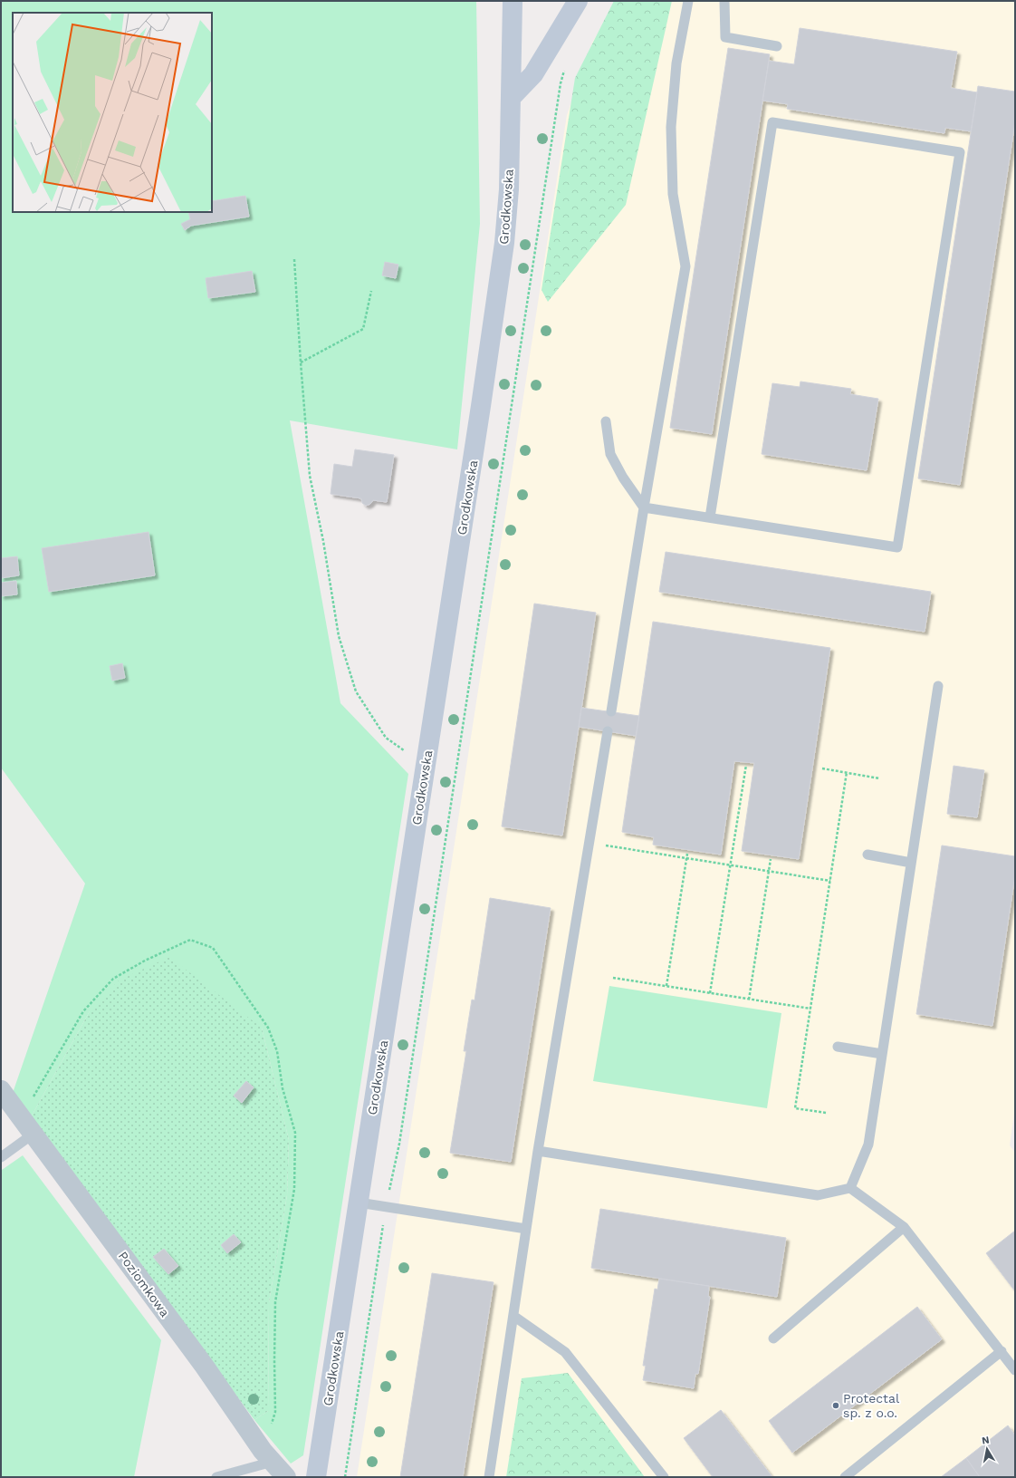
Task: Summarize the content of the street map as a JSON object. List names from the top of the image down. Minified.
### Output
{"streets":{"main road":["Grodkowska"],"street":["Poziomkowa"]},"places":["Protectal sp. z o.o."],"north":"top"}
